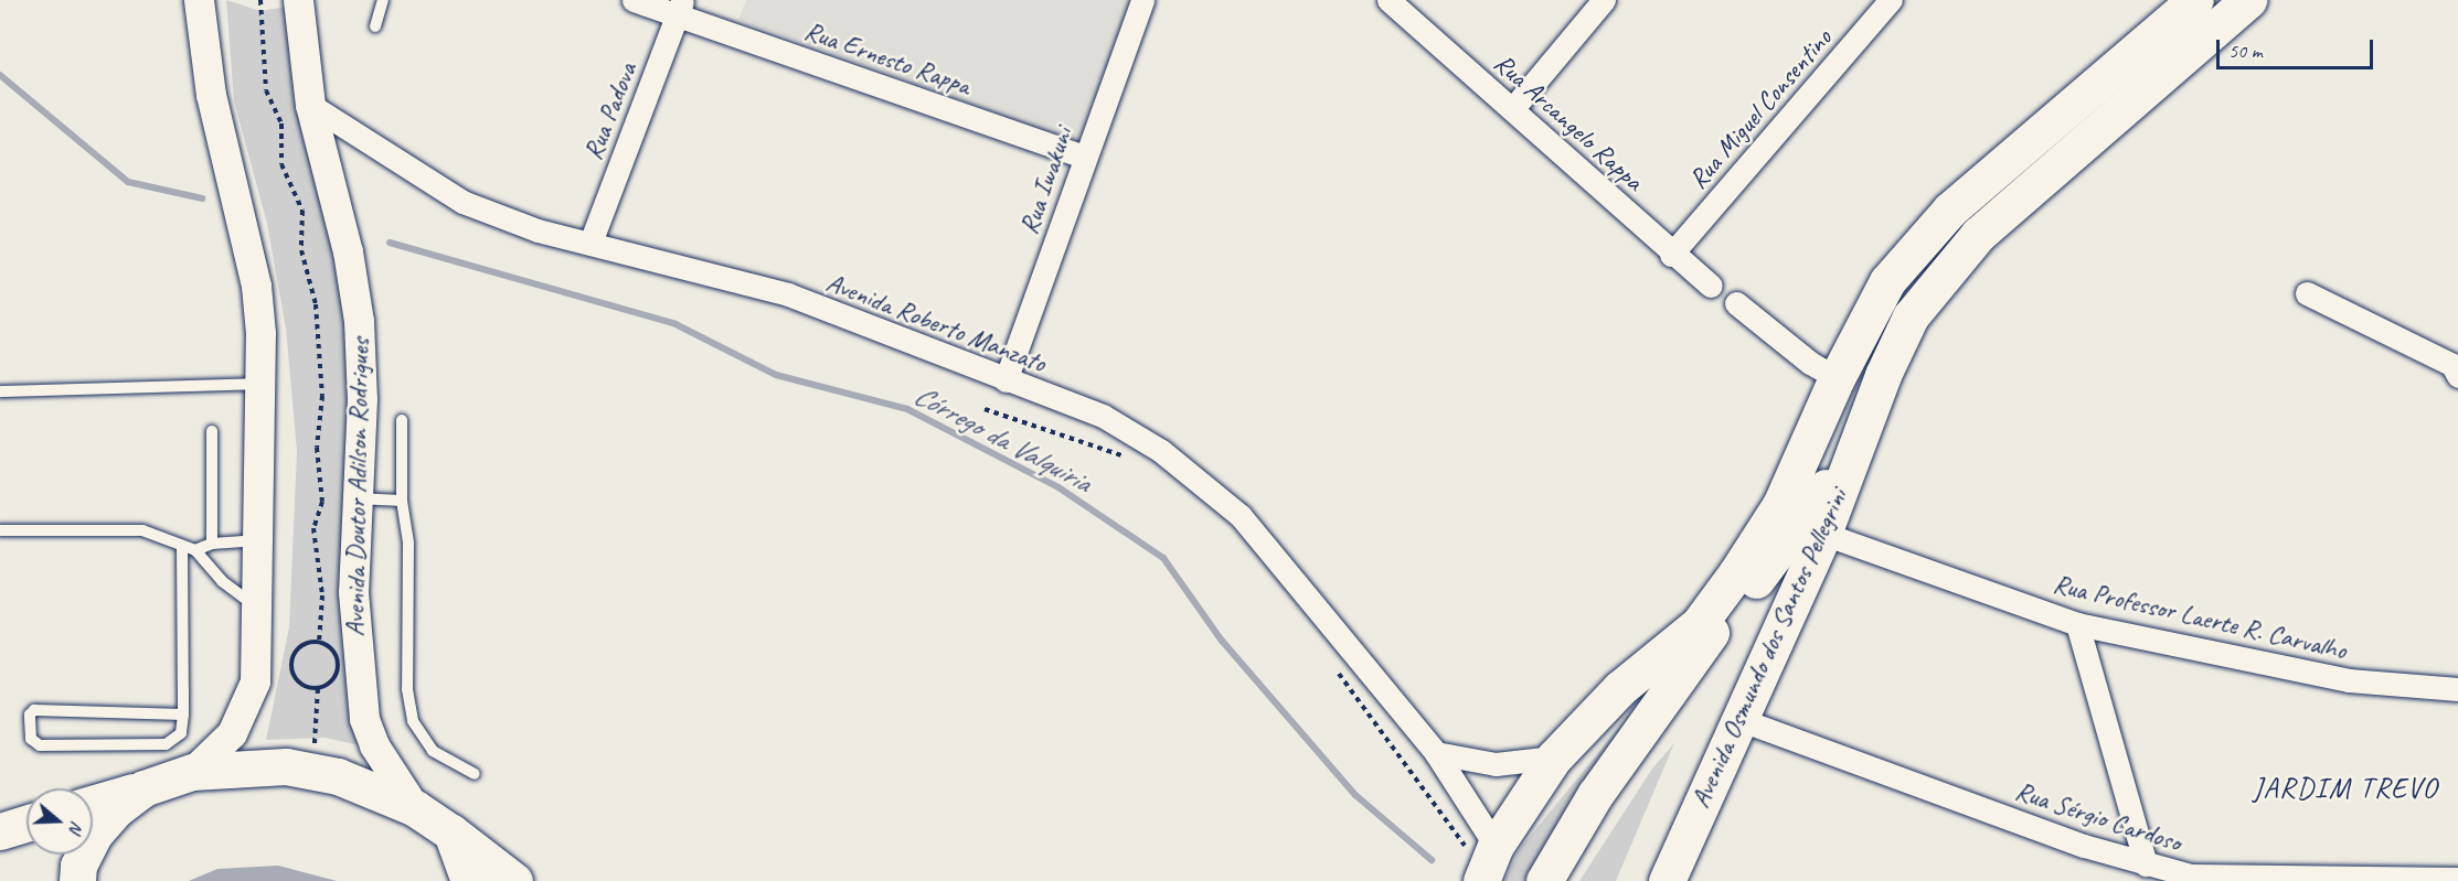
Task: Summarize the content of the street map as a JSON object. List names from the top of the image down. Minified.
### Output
{"streets":{"main road":["Avenida Osmundo dos Santos Pellegrini"],"street":["Rua Ernesto Rappa","Rua Miguel Consentino","Rua Padova","Rua Arcangelo Rappa","Rua Iwakuni","Avenida Roberto Manzato","Avenida Doutor Adilson Rodrigues","Rua Professor Laerte R. Carvalho","Rua Sérgio Cardoso"]},"crossings":[["Rua Ernesto Rappa","Rua Padova"],["Rua Ernesto Rappa","Rua Iwakuni"],["Rua Miguel Consentino","Rua Arcangelo Rappa"],["Rua Padova","Avenida Roberto Manzato"],["Rua Iwakuni","Avenida Roberto Manzato"],["Avenida Roberto Manzato","Avenida Doutor Adilson Rodrigues"],["Avenida Roberto Manzato","Avenida Osmundo dos Santos Pellegrini"],["Rua Professor Laerte R. Carvalho","Avenida Osmundo dos Santos Pellegrini"],["Avenida Osmundo dos Santos Pellegrini","Rua Sérgio Cardoso"]],"districts":["JARDIM TREVO"],"water":["Córrego da Valquiria"],"scale_bar":"50 m","north":"right"}
